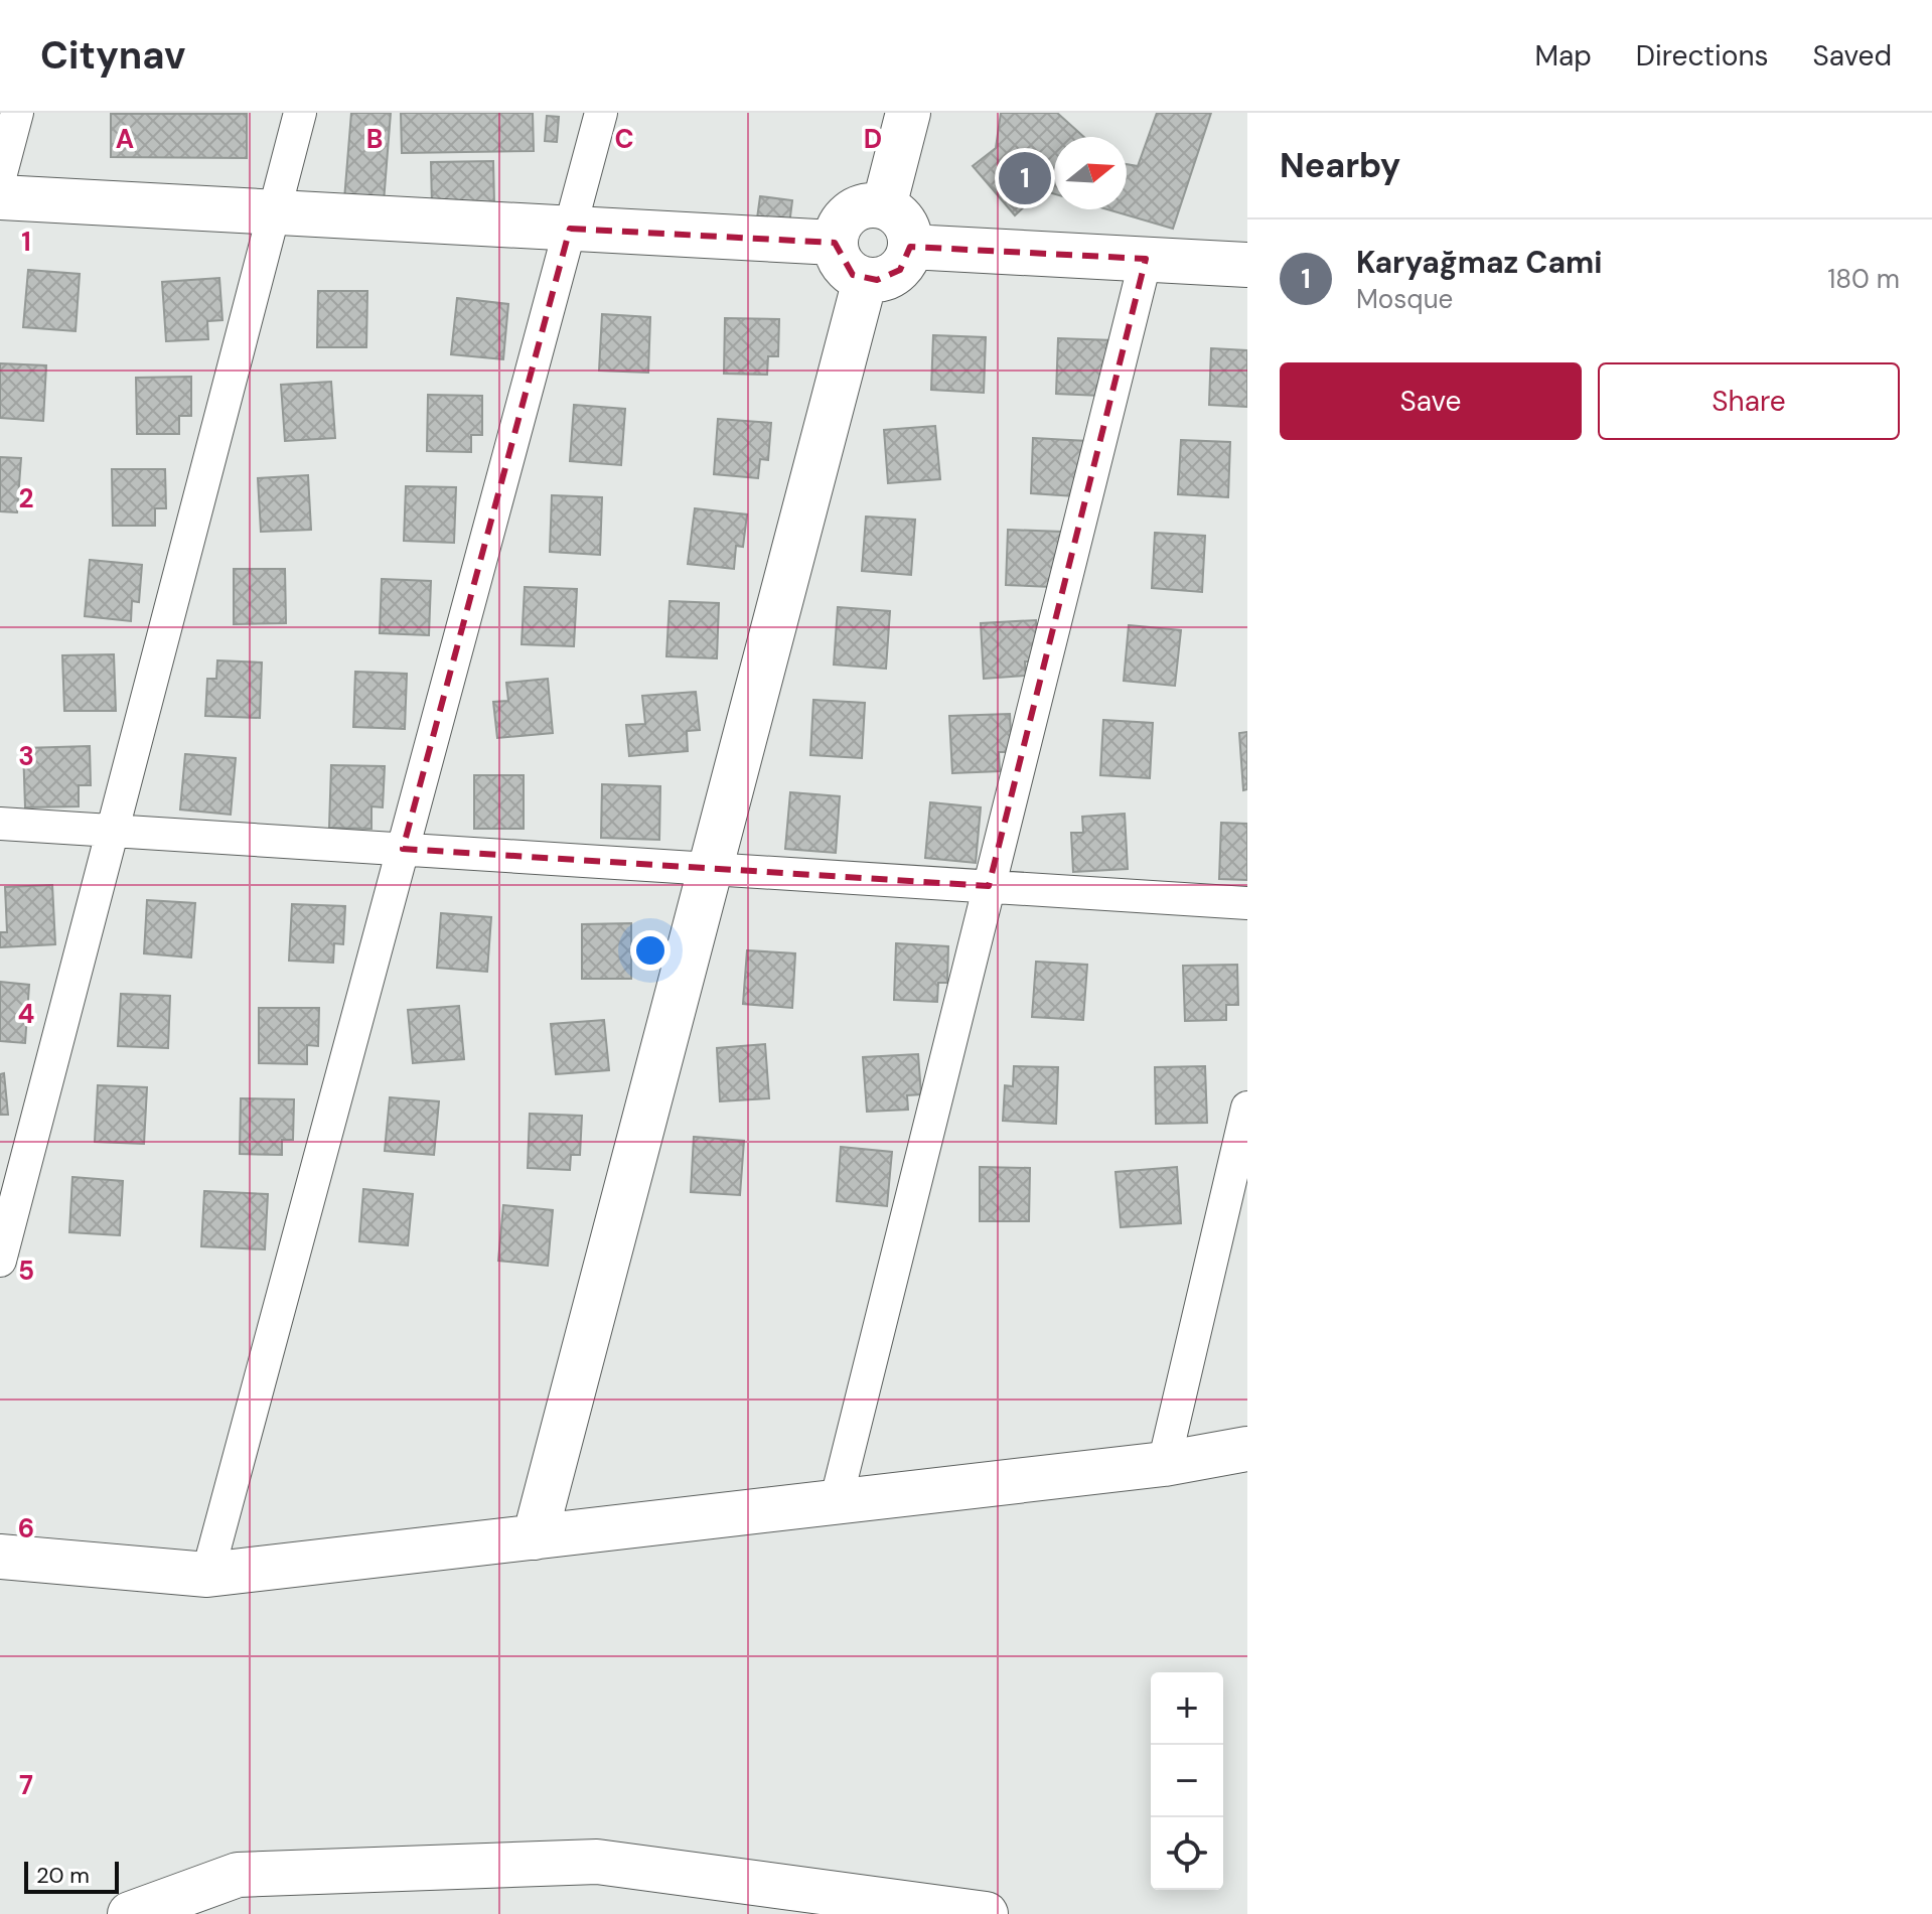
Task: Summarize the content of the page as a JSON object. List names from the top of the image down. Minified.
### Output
{"scale_bar":"20 m","north":"right","page":{"header":"Citynav","nav":["Map","Directions","Saved"],"heading":"Nearby","pins":"1","list":[{"mark":"1","name":"Karyağmaz Cami","note":"Mosque","value":"180 m"}],"buttons":["Save","Share"],"map_buttons":["+","−"],"scale":"20 m"},"grid":{"columns":["A","B","C","D"],"rows":["1","2","3","4","5","6","7"]}}
